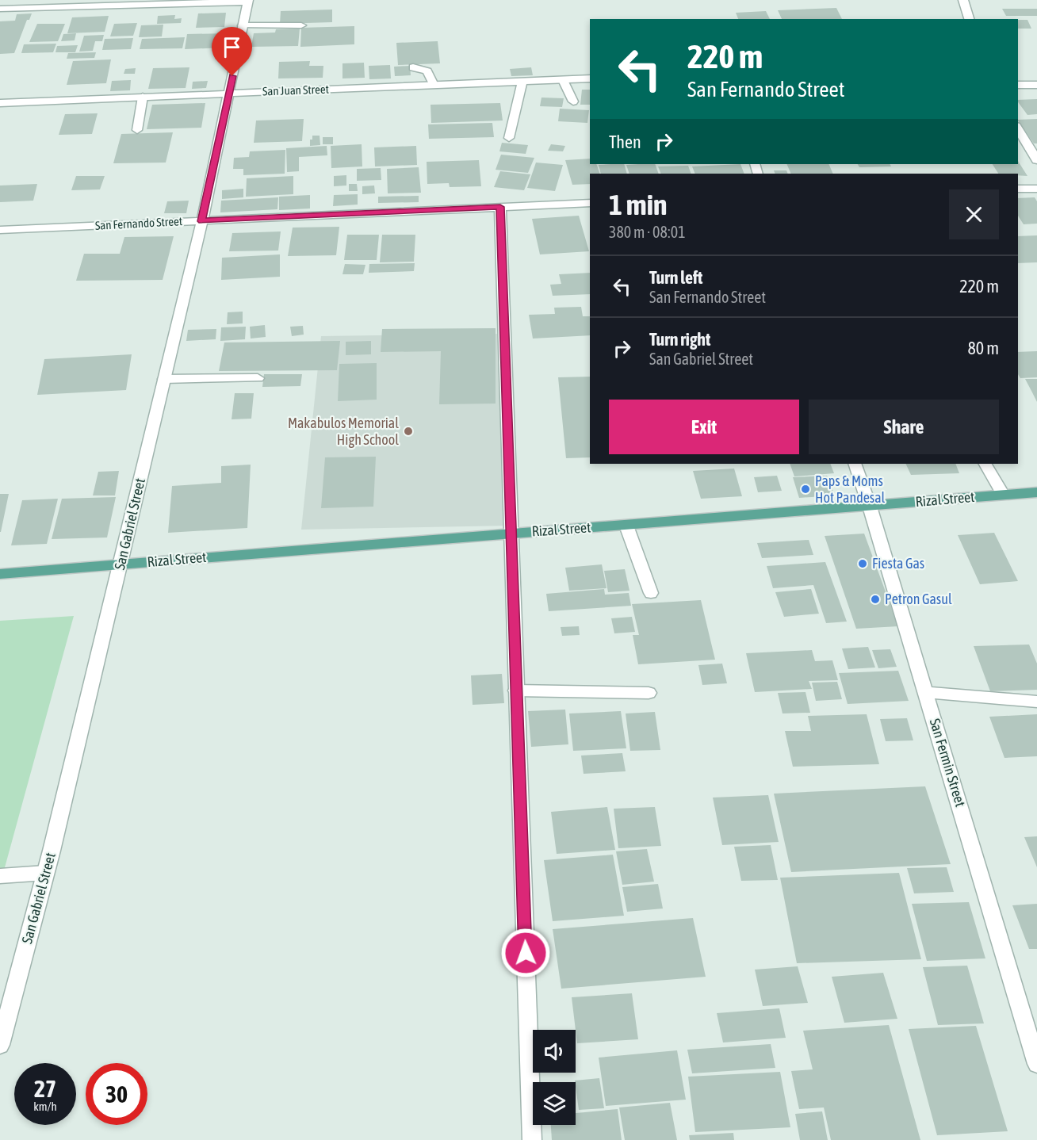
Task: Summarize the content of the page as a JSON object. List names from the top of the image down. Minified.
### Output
{"streets":{"main road":["Rizal Street"],"street":["San Juan Street","San Fernando Street","San Gabriel Street","San Fermin Street"]},"crossings":[["San Juan Street","San Gabriel Street"],["San Fernando Street","San Gabriel Street"],["Rizal Street","San Gabriel Street"],["Rizal Street","San Fermin Street"]],"places":["Makabulos Memorial High School","Paps & Moms Hot Pandesal","Fiesta Gas","Petron Gasul"],"page":{"turn":["220 m","San Fernando Street"],"then":"Then","heading":["1 min","380 m · 08:01"],"list":[{"name":"Turn left","note":"San Fernando Street","value":"220 m"},{"name":"Turn right","note":"San Gabriel Street","value":"80 m"}],"buttons":["Exit","Share"],"speed":"27 km/h","limit":"30"}}
